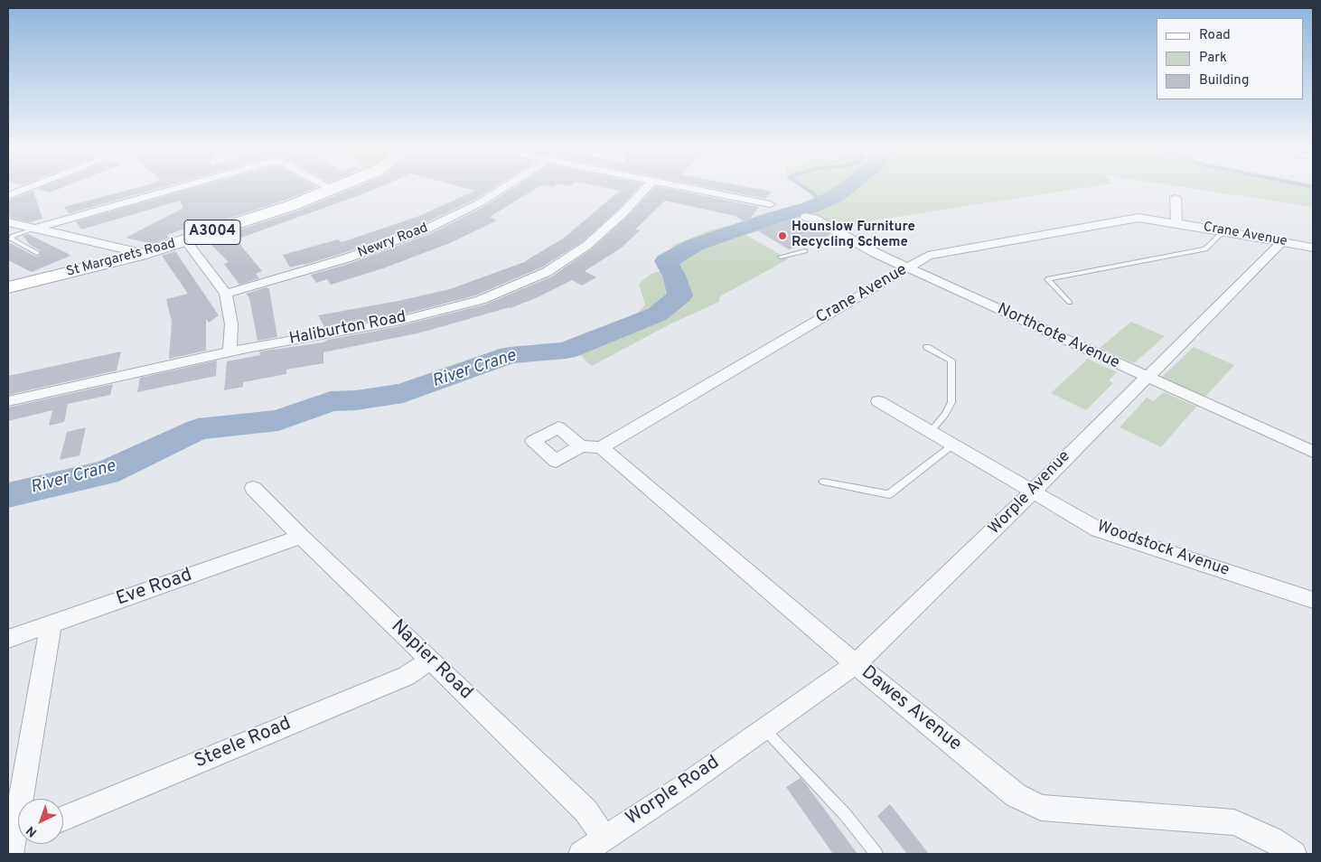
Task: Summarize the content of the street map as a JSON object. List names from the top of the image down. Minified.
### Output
{"streets":{"main road":["A3004","St Margarets Road"],"street":["Crane Avenue","Newry Road","Haliburton Road","Northcote Avenue","Worple Avenue","Woodstock Avenue","Eve Road","Napier Road","Dawes Avenue","Steele Road","Worple Road"]},"crossings":[["Crane Avenue","Northcote Avenue"],["Crane Avenue","Worple Avenue"],["Crane Avenue","Dawes Avenue"],["Northcote Avenue","Worple Avenue"],["Worple Avenue","Woodstock Avenue"],["Worple Avenue","Dawes Avenue"],["Worple Avenue","Worple Road"],["Eve Road","Napier Road"],["Napier Road","Steele Road"],["Napier Road","Worple Road"]],"water":["River Crane"],"places":["Hounslow Furniture Recycling Scheme"],"legend":["Road","Park","Building"],"north":"bottom left"}
